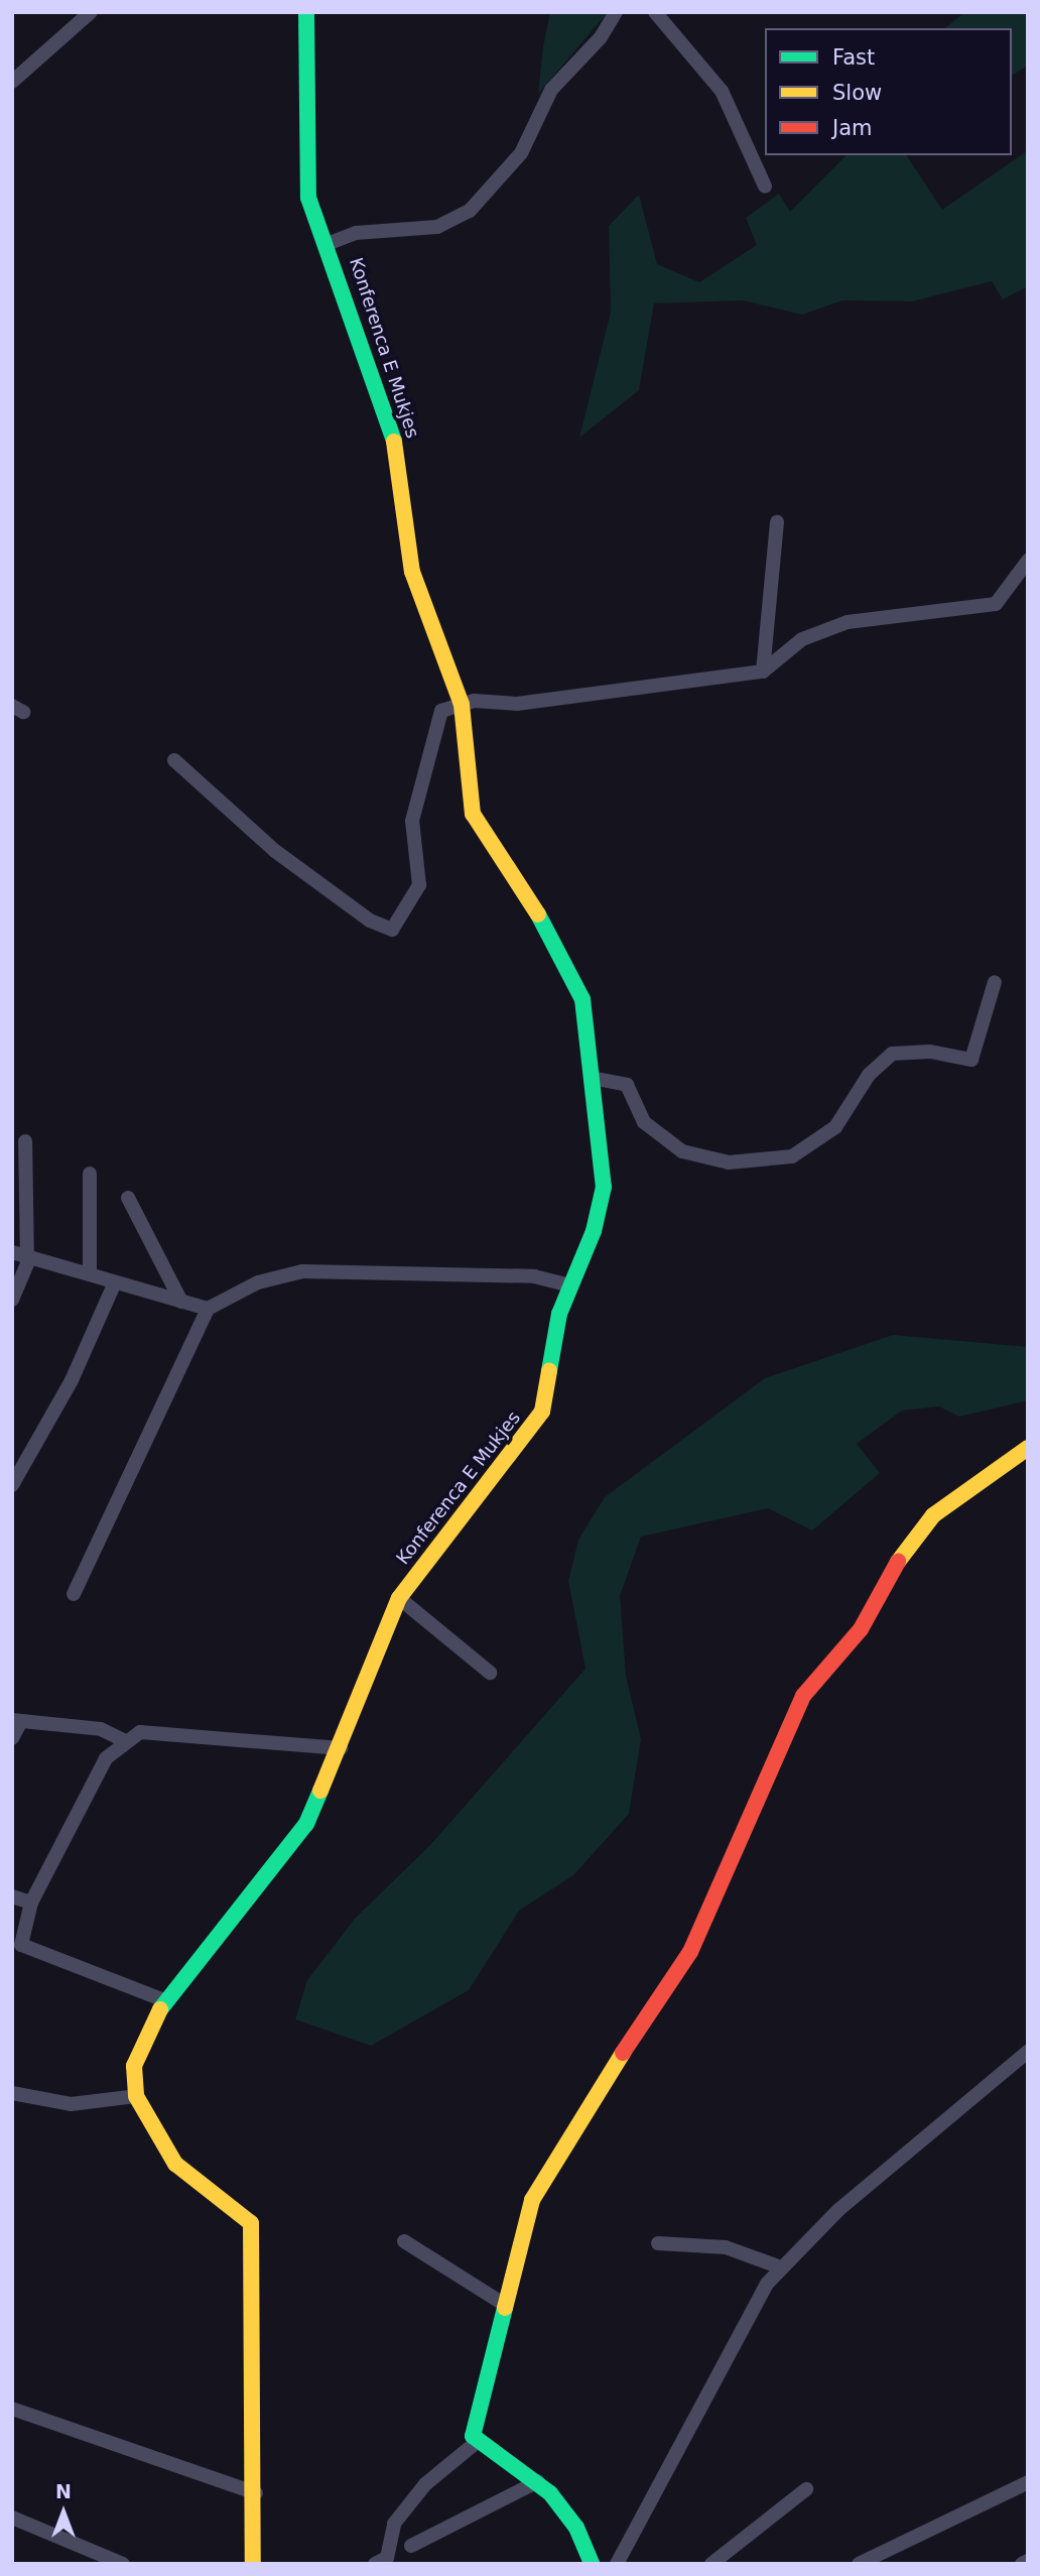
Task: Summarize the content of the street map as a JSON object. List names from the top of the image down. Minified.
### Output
{"streets":{"street":["Konferenca E Mukjes"]},"legend":["Fast","Slow","Jam"],"north":"top"}
